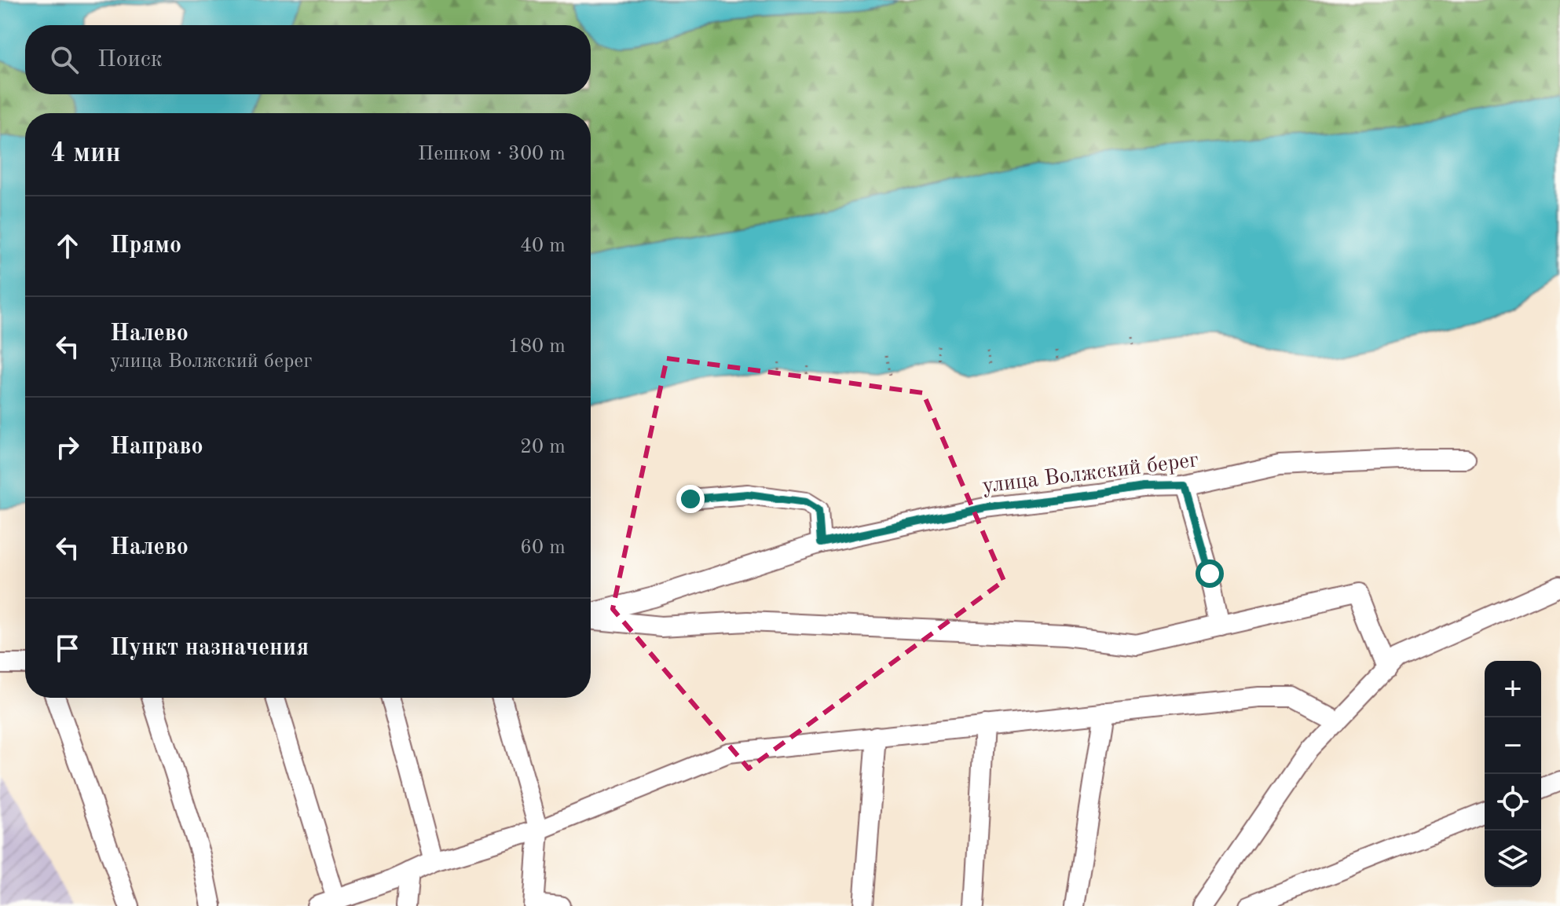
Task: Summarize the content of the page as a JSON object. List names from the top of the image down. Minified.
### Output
{"streets":{"street":["улица Волжский берег"]},"page":{"search":"Поиск","heading":["4 мин","Пешком · 300 m"],"list":[["Прямо","40 m"],["Налево","улица Волжский берег","180 m"],["Направо","20 m"],["Налево","60 m"],"Пункт назначения"],"map_buttons":["+","−"]}}
